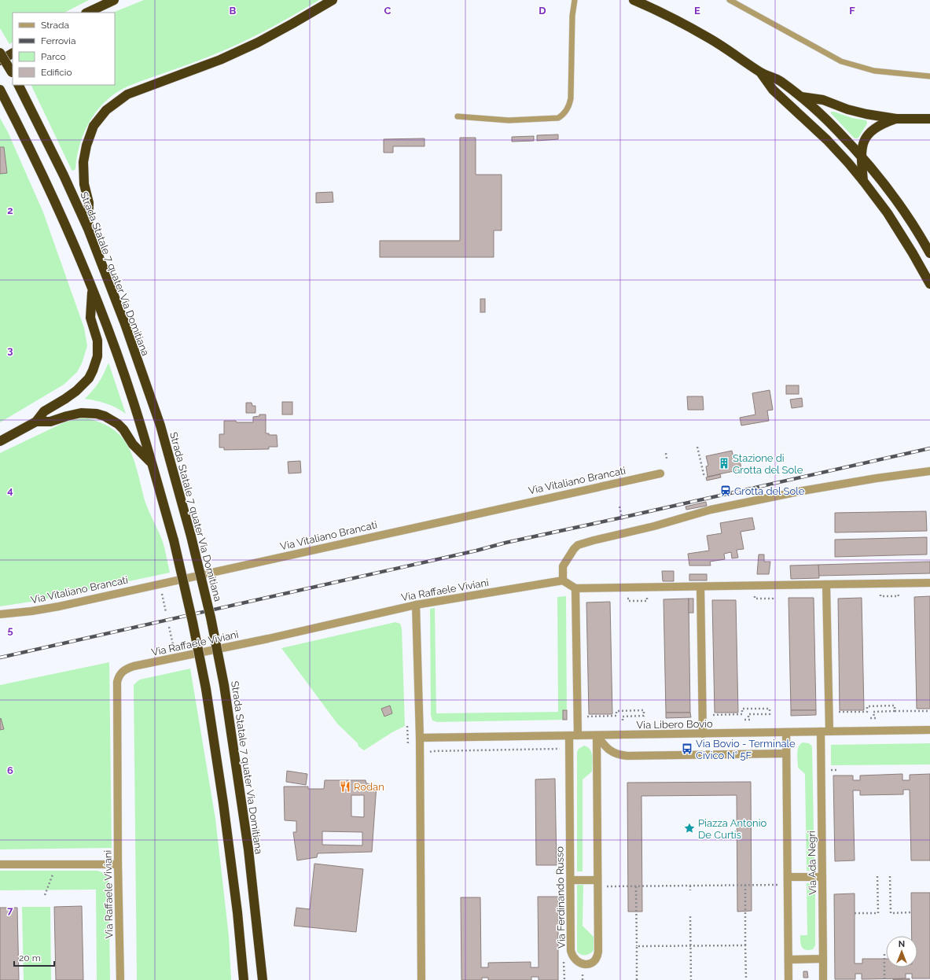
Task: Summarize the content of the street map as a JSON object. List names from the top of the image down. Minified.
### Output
{"streets":{"highway":["Strada Statale 7 quater Via Domitiana"],"street":["Via Vitaliano Brancati","Via Raffaele Viviani","Via Libero Bovio","Via Ada Negri","Via Ferdinando Russo"]},"crossings":[["Via Libero Bovio","Via Ada Negri"],["Via Libero Bovio","Via Ferdinando Russo"]],"places":{"building":["Stazione di Grotta del Sole"],"station":["Grotta del Sole"],"bus stop":["Via Bovio - Terminale Civico N° 5F"],"restaurant":["Rodan"],"place":["Piazza Antonio De Curtis"]},"legend":["Strada","Ferrovia","Parco","Edificio"],"scale_bar":"20 m","north":"top","grid":{"columns":["B","C","D","E","F"],"rows":["2","3","4","5","6","7"]}}
